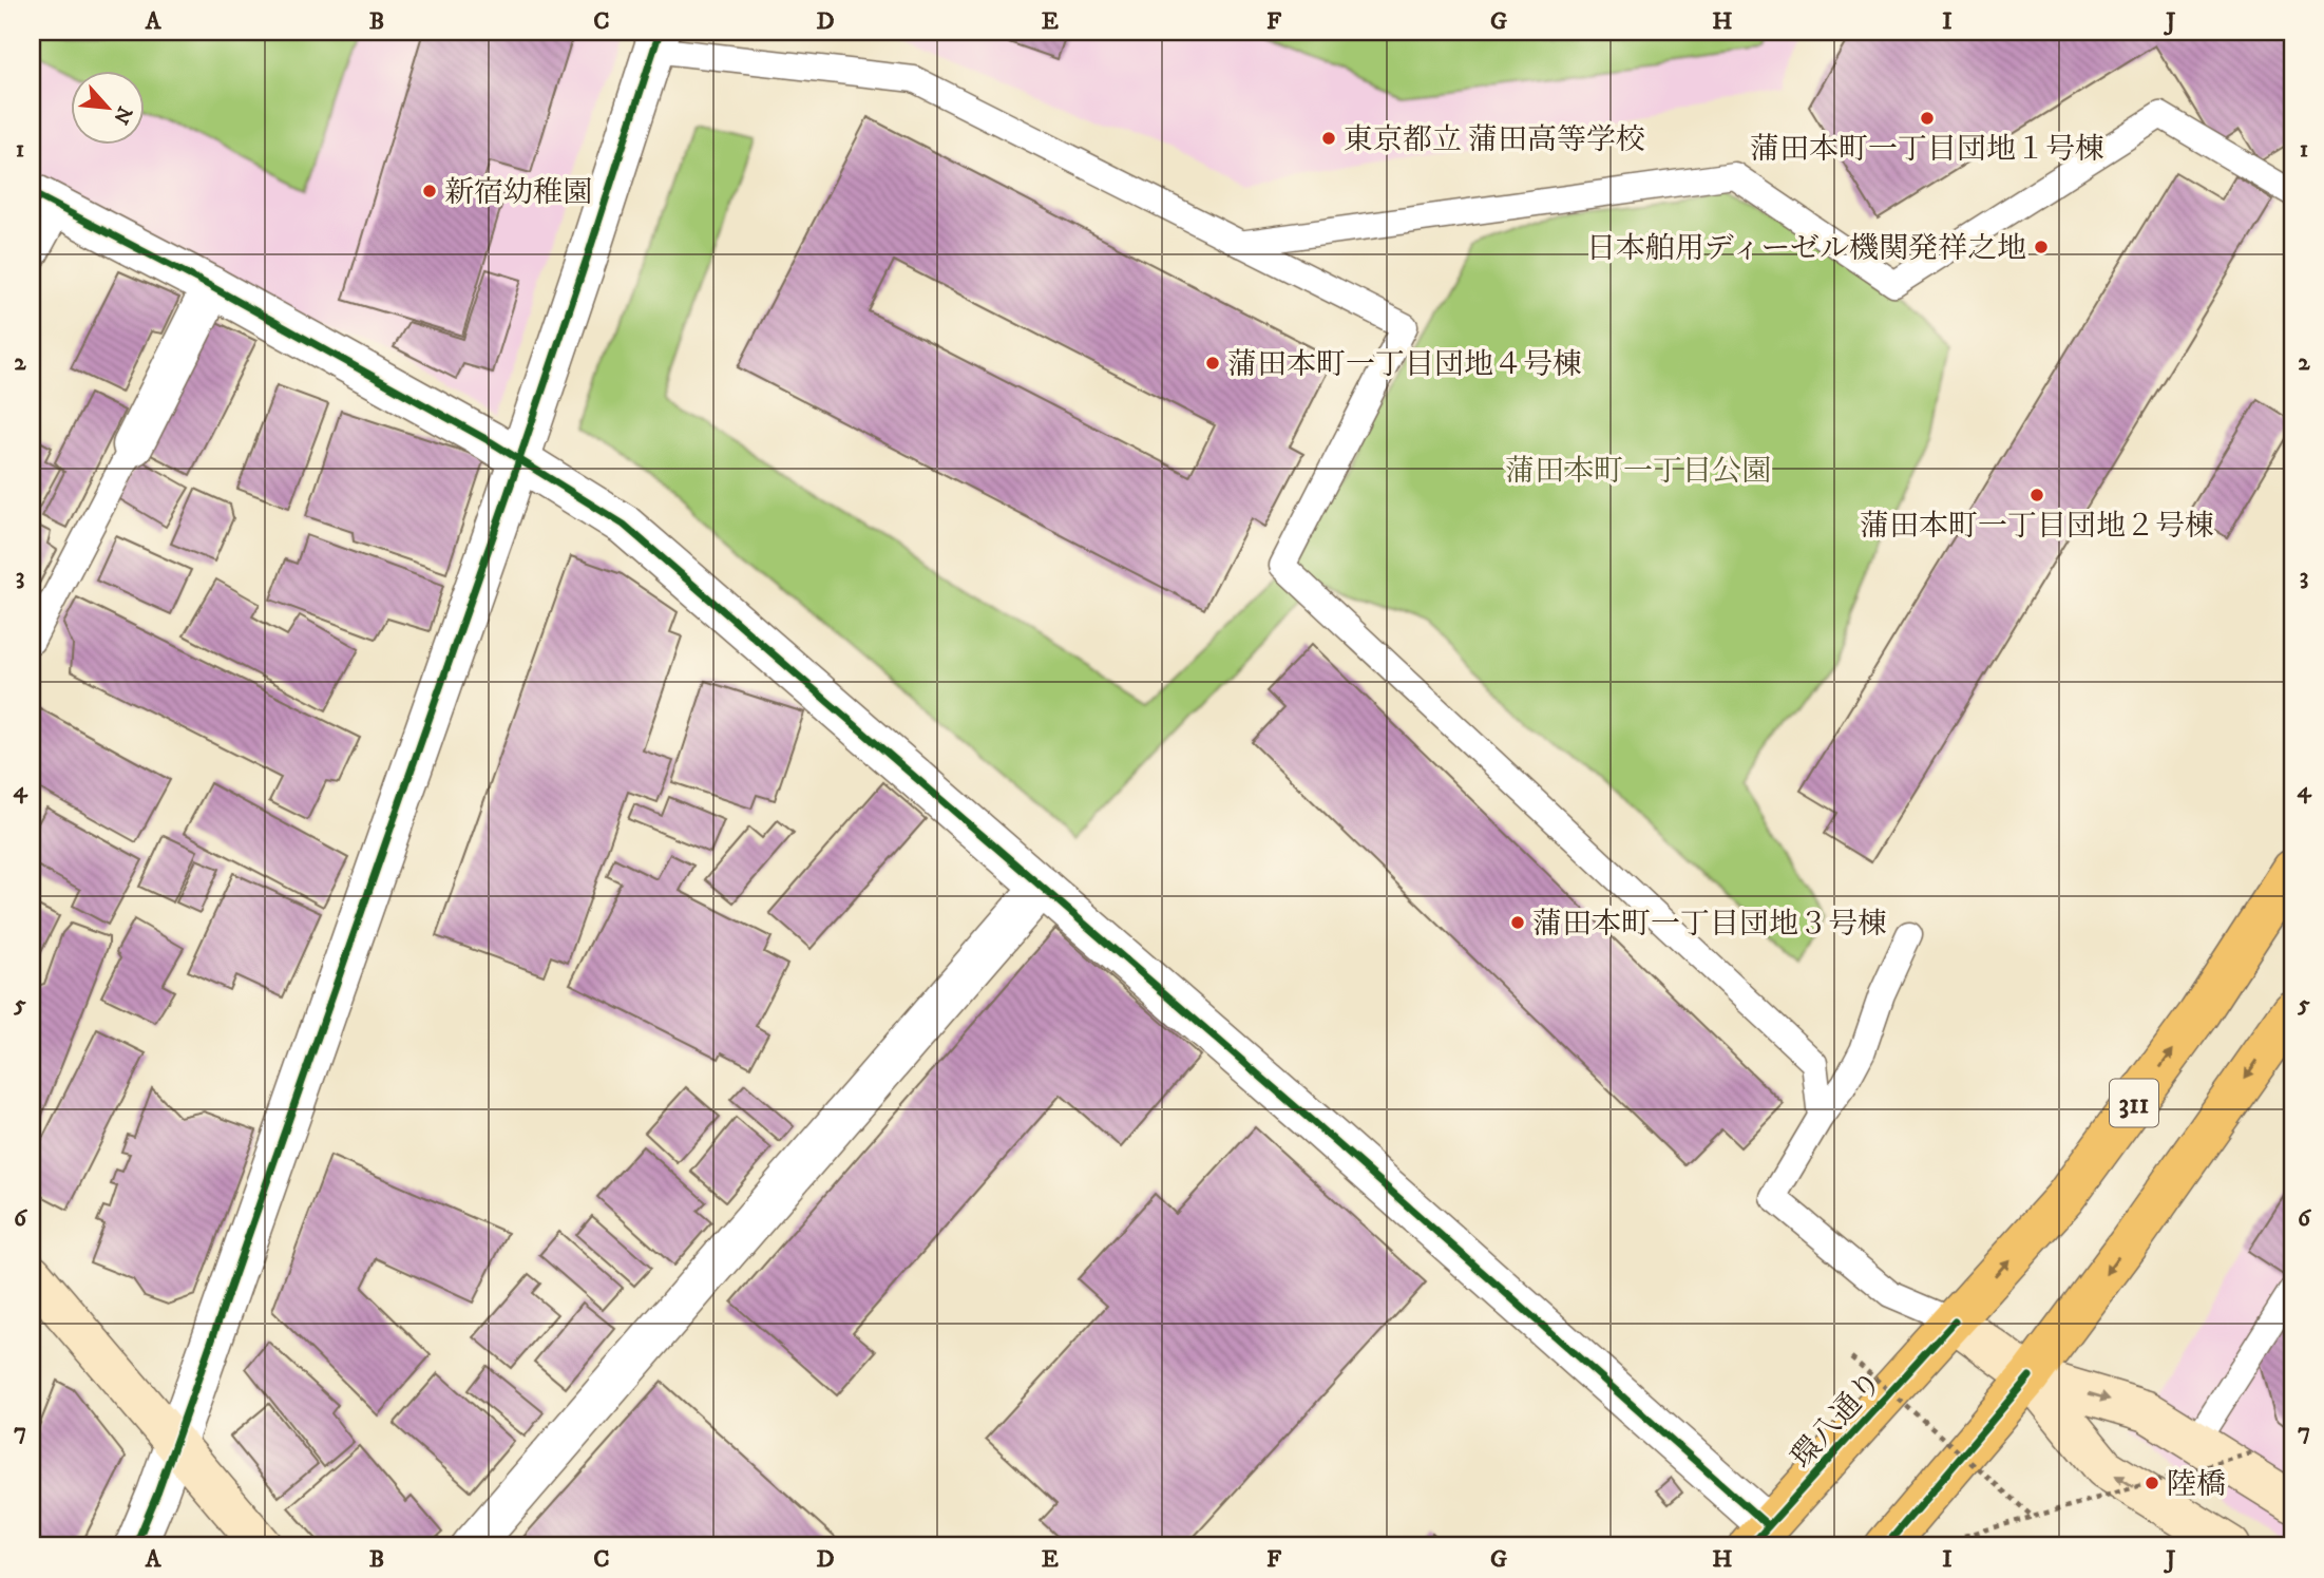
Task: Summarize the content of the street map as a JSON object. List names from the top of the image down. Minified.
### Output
{"streets":{"main road":["311","環八通り"]},"parks":["蒲田本町一丁目公園"],"places":["蒲田本町一丁目団地１号棟","東京都立 蒲田高等学校","新宿幼稚園","日本舶用ディーゼル機関発祥之地","蒲田本町一丁目団地４号棟","蒲田本町一丁目団地２号棟","蒲田本町一丁目団地３号棟","陸橋"],"north":"bottom right","grid":{"columns":["A","B","C","D","E","F","G","H","I","J"],"rows":["1","2","3","4","5","6","7"]}}
